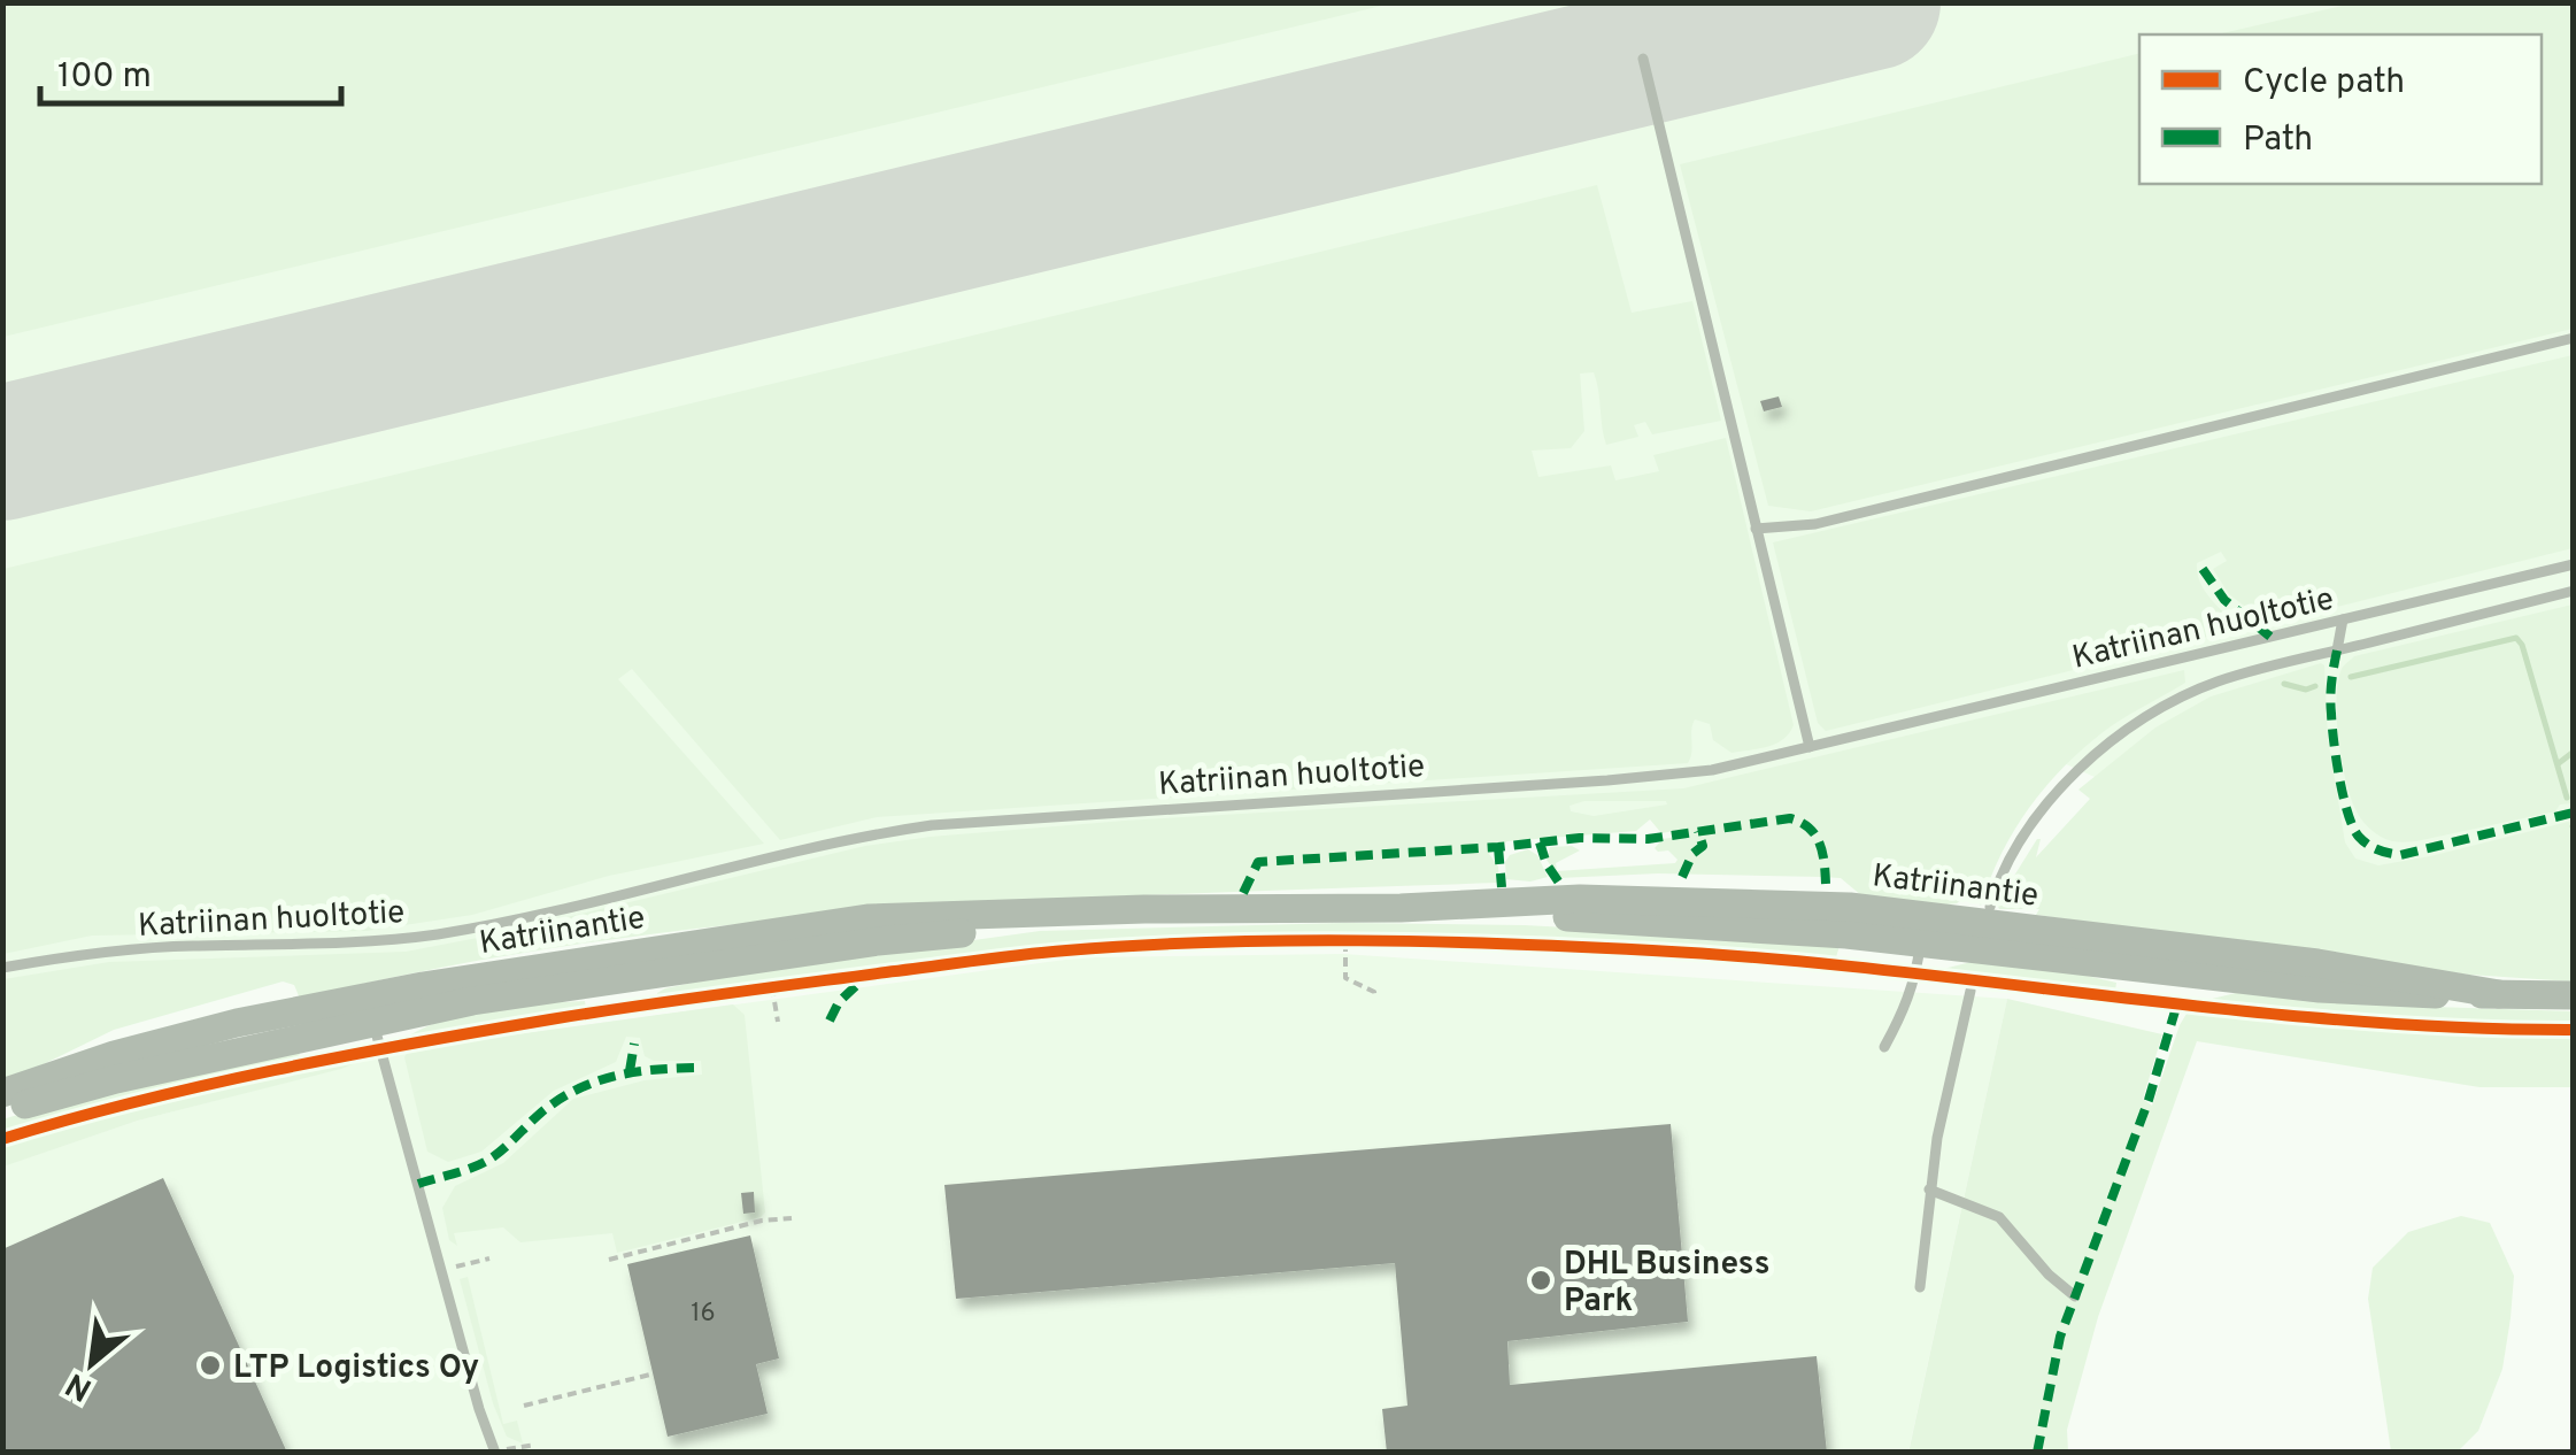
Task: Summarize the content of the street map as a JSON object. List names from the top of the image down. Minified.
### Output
{"streets":{"main road":["Katriinantie"],"lane":["Katriinan huoltotie"]},"places":["DHL Business Park","LTP Logistics Oy"],"house_numbers":["16"],"legend":["Cycle path","Path"],"scale_bar":"100 m","north":"bottom left"}
